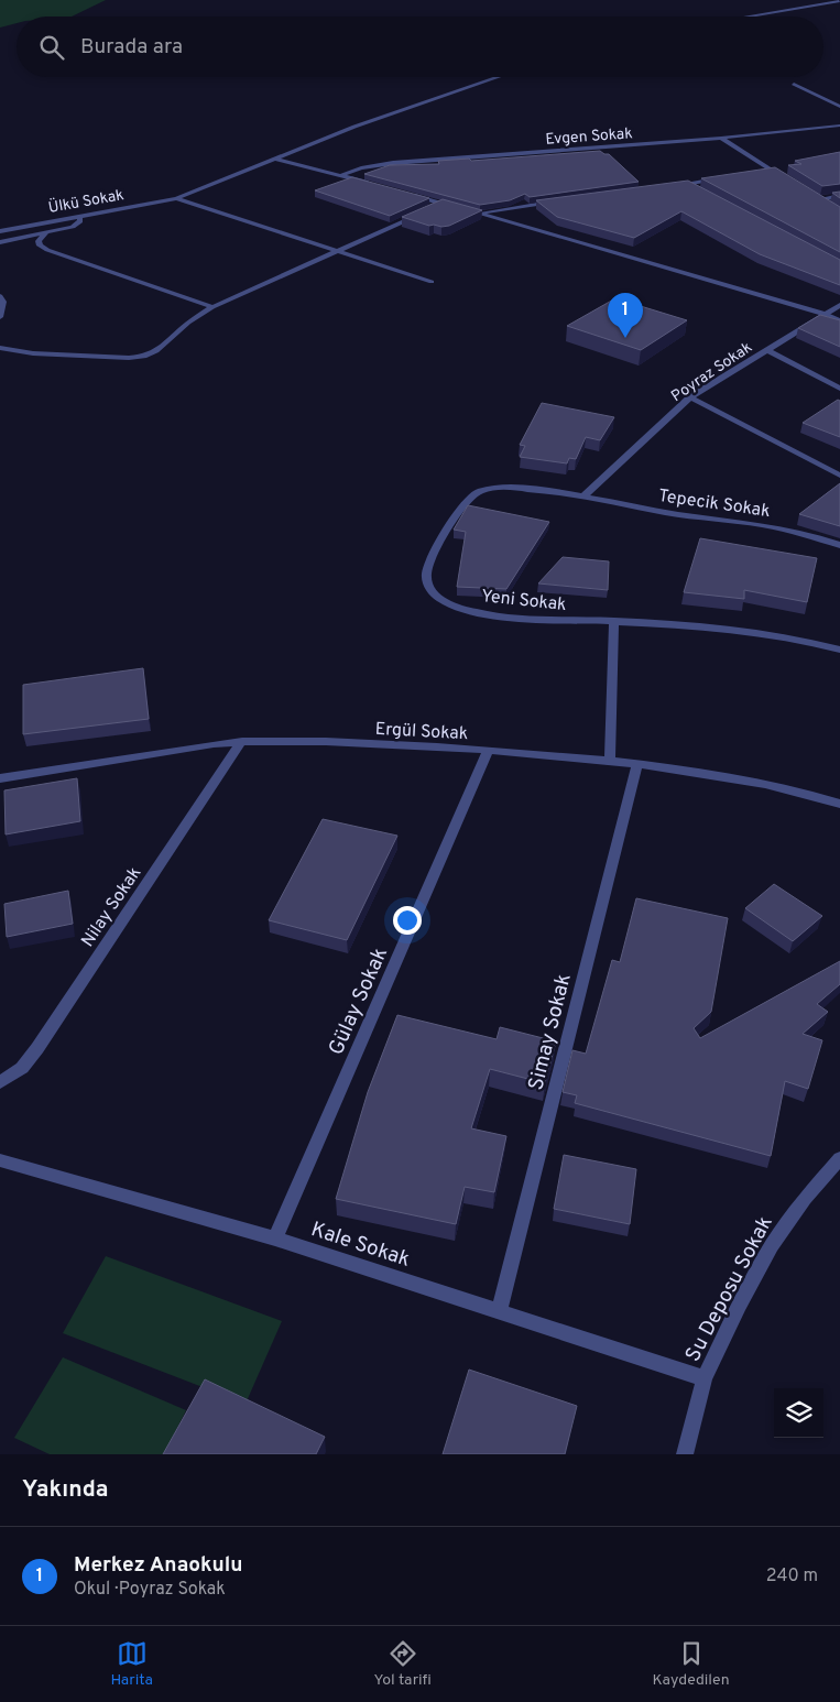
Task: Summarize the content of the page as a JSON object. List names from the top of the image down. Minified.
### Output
{"streets":{"street":["Evgen Sokak","Ülkü Sokak","Poyraz Sokak","Tepecik Sokak","Yeni Sokak","Ergül Sokak","Nilay Sokak","Gülay Sokak","Simay Sokak","Kale Sokak","Su Deposu Sokak"]},"crossings":[["Poyraz Sokak","Tepecik Sokak"],["Poyraz Sokak","Yeni Sokak"],["Tepecik Sokak","Yeni Sokak"],["Ergül Sokak","Nilay Sokak"],["Ergül Sokak","Gülay Sokak"],["Ergül Sokak","Simay Sokak"],["Gülay Sokak","Kale Sokak"],["Simay Sokak","Kale Sokak"],["Kale Sokak","Su Deposu Sokak"]],"page":{"search":"Burada ara","pins":"1","heading":"Yakında","list":[{"mark":"1","name":"Merkez Anaokulu","note":"Okul · Poyraz Sokak","value":"240 m"}],"nav":["Harita","Yol tarifi","Kaydedilen"]}}
